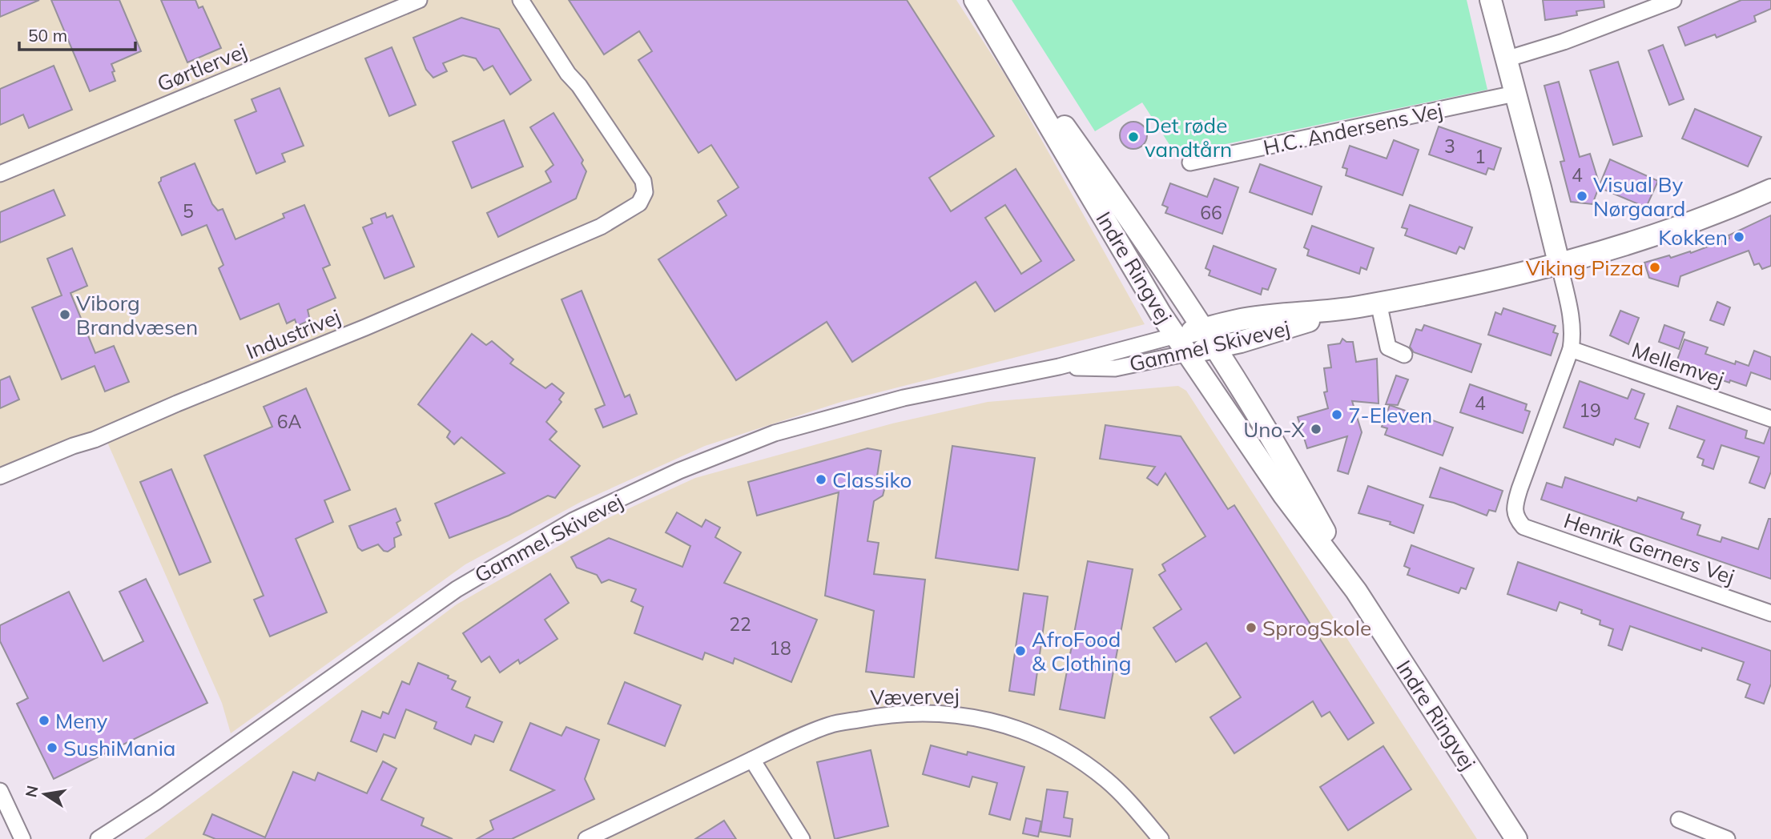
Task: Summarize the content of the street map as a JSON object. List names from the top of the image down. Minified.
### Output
{"streets":{"main road":["Indre Ringvej","Gammel Skivevej"],"street":["Gørtlervej","H.C. Andersens Vej","Industrivej","Mellemvej","Henrik Gerners Vej","Vævervej"]},"crossings":[["Indre Ringvej","Gammel Skivevej"],["Mellemvej","Henrik Gerners Vej"]],"places":["Det røde vandtårn","Visual By Nørgaard","Kokken","Viking Pizza","Viborg Brandvæsen","7-Eleven","Uno-X","Classiko","SprogSkole","AfroFood & Clothing","Meny","SushiMania"],"house_numbers":["3","1","4","5","66","4","19","6A","22","18"],"scale_bar":"50 m","north":"left"}
